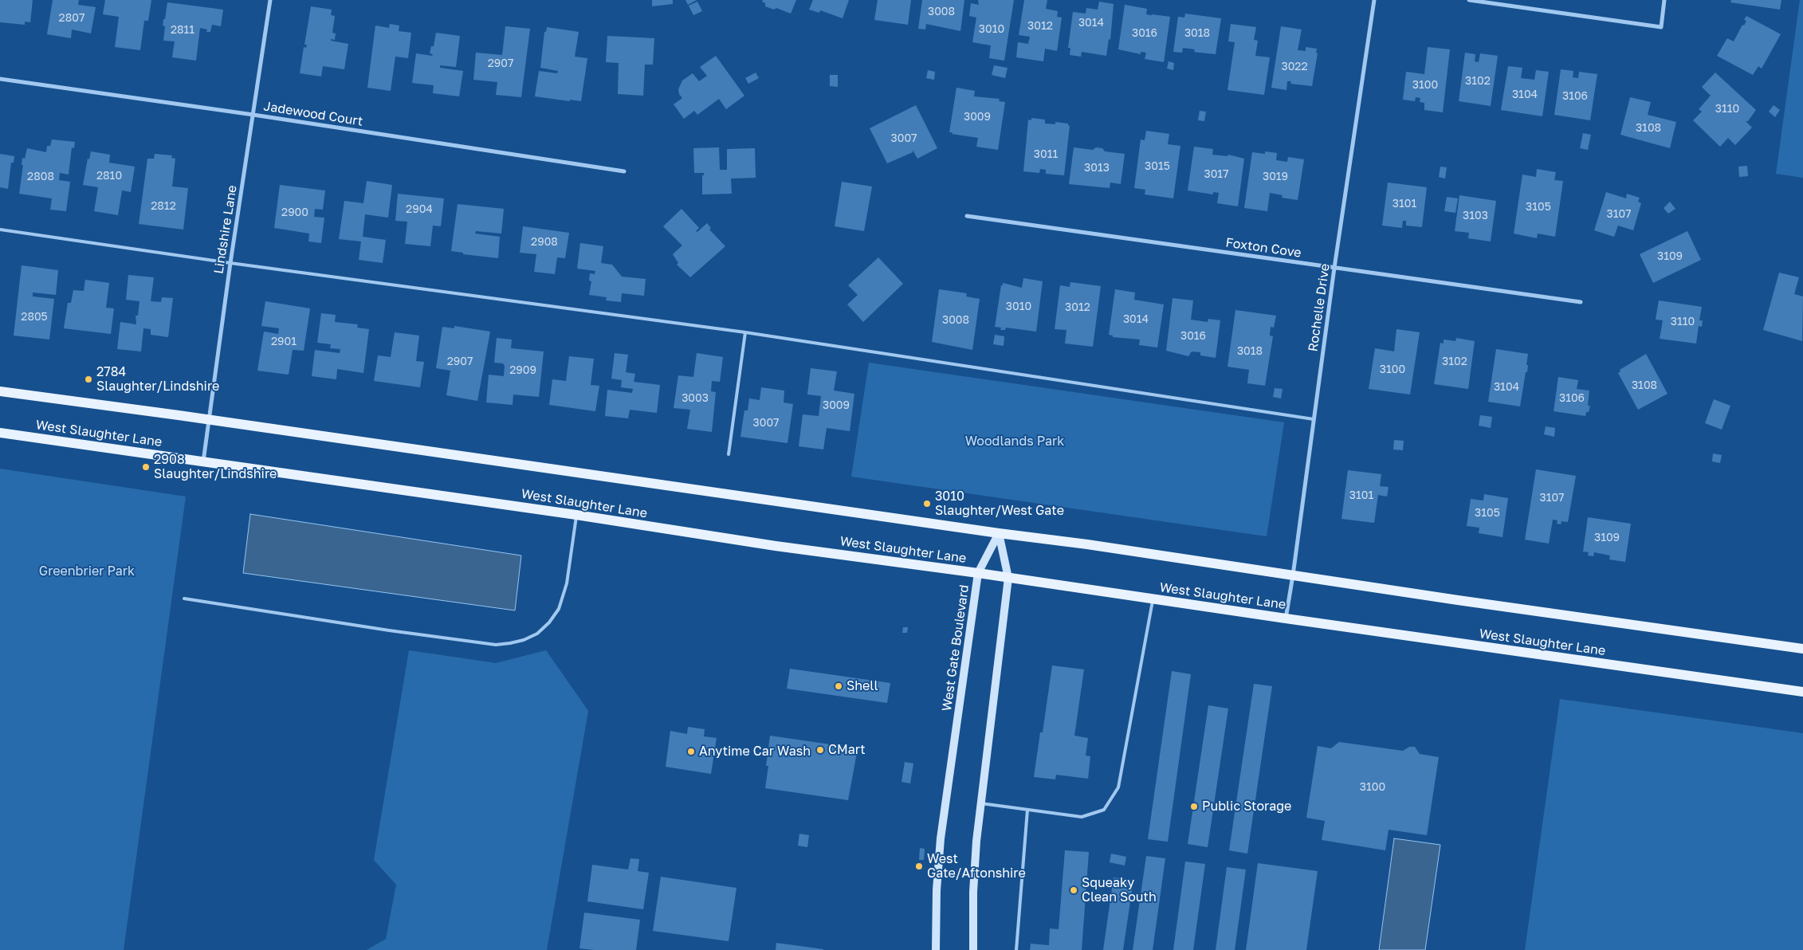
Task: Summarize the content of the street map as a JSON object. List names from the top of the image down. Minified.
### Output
{"streets":{"main road":["West Slaughter Lane","West Gate Boulevard"],"street":["Jadewood Court","Lindshire Lane","Foxton Cove","Rochelle Drive"]},"crossings":[["Jadewood Court","Lindshire Lane"],["Lindshire Lane","West Slaughter Lane"],["Foxton Cove","Rochelle Drive"],["Rochelle Drive","West Slaughter Lane"],["West Slaughter Lane","West Gate Boulevard"]],"parks":["Woodlands Park","Greenbrier Park"],"places":["2784 Slaughter/Lindshire","2908 Slaughter/Lindshire","3010 Slaughter/West Gate","Shell","CMart","Anytime Car Wash","Public Storage","West Gate/Aftonshire","Squeaky Clean South"],"house_numbers":["3008","2807","3014","3012","3010","2811","3016","3018","2907","3022","3102","3100","3104","3106","3110","3009","3108","3007","3011","3015","3013","3017","2810","2808","3019","3101","2812","3105","2904","2900","3107","3103","2908","3109","3010","3012","2805","3014","3008","3110","3016","2901","3018","2907","3102","3100","2909","3108","3104","3003","3106","3009","3007","3101","3107","3105","3109","3100"]}
